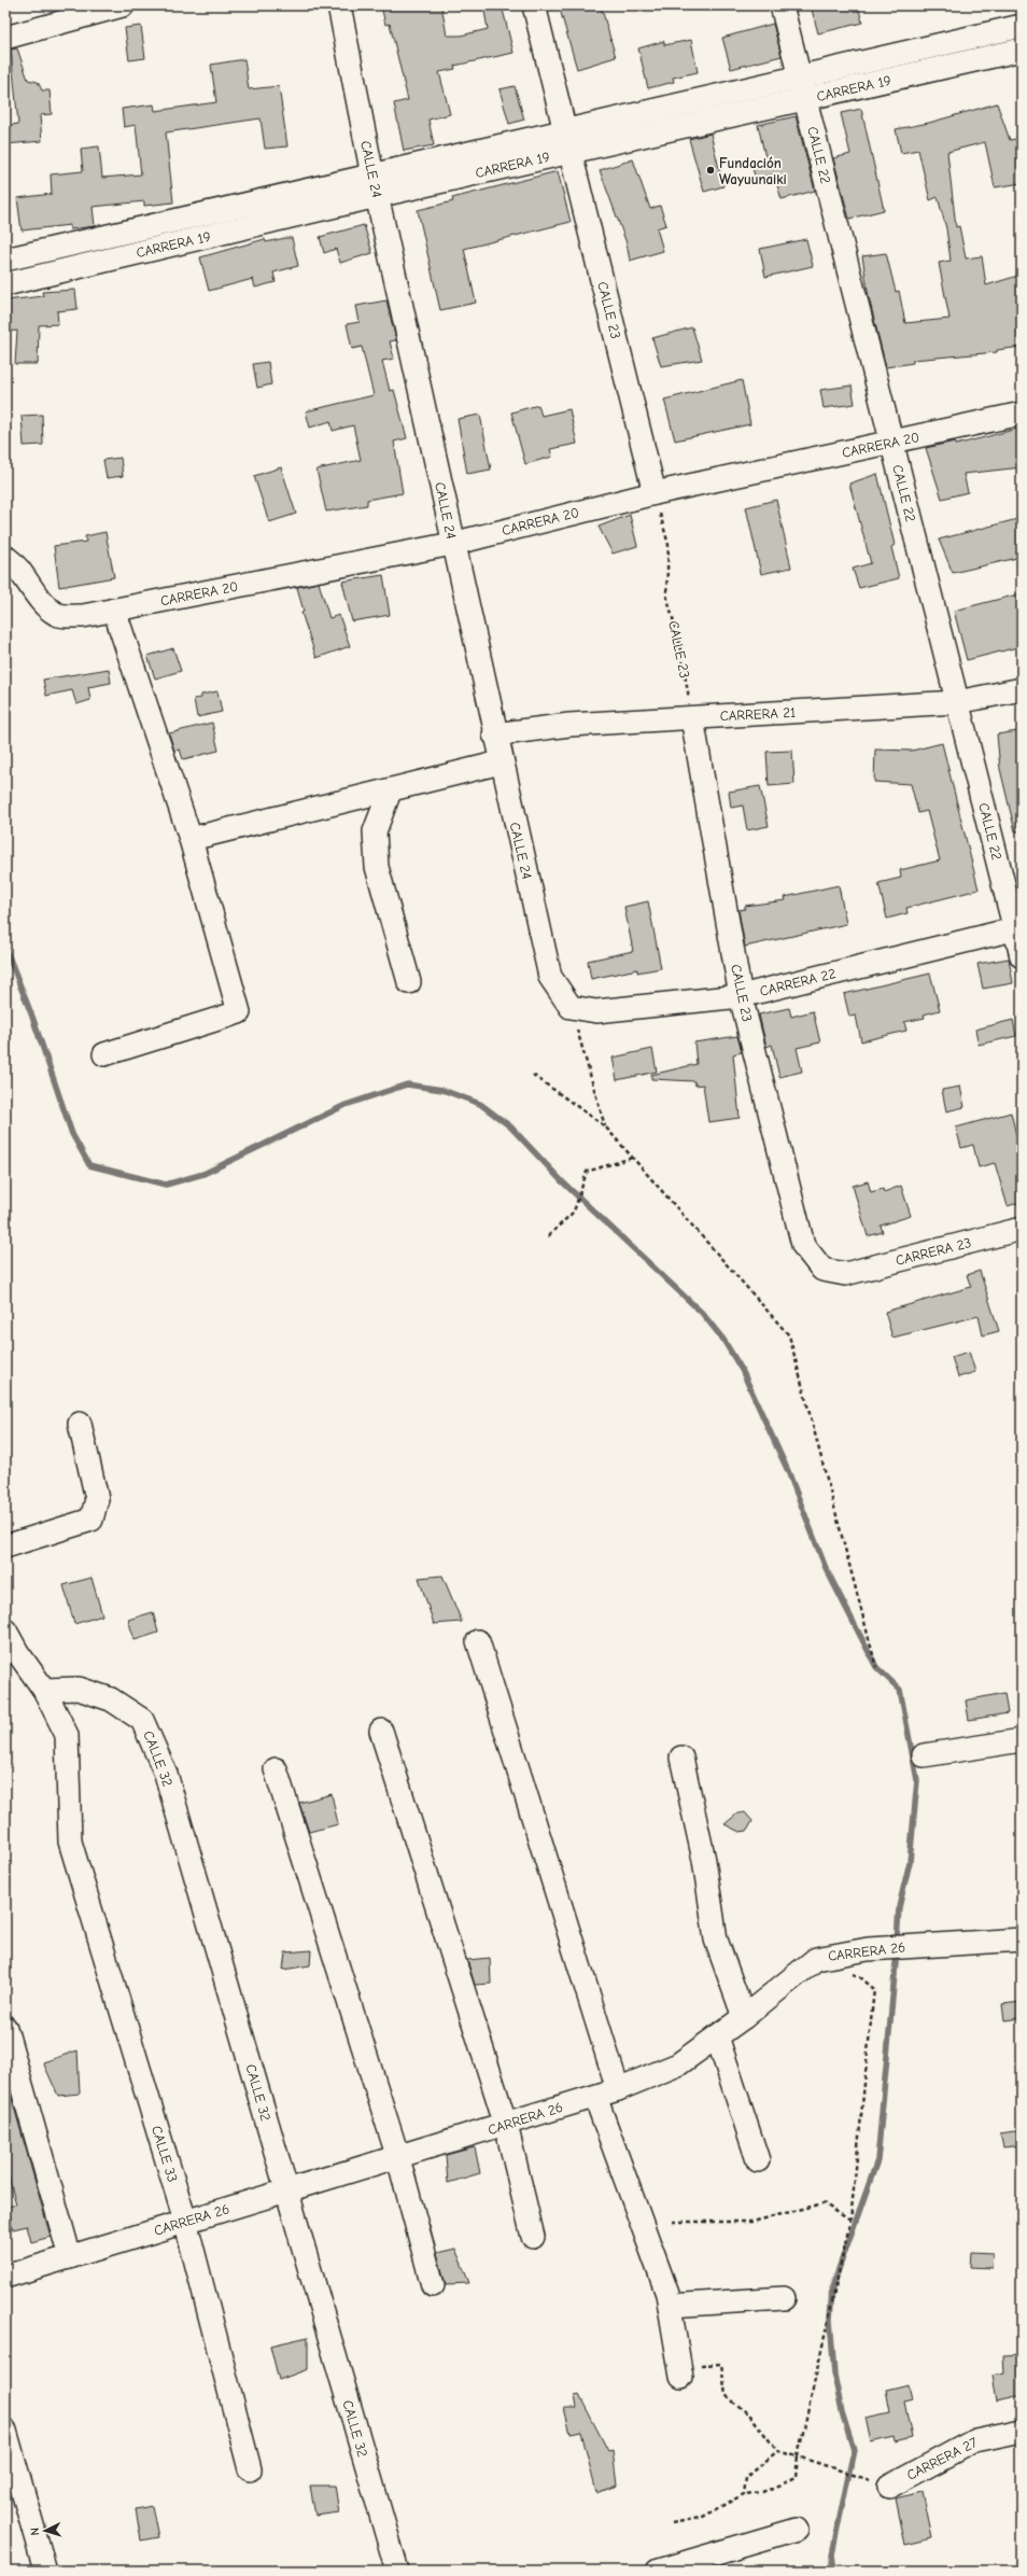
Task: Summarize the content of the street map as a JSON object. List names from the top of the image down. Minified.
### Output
{"streets":{"street":["CARRERA 19","CALLE 22","CALLE 24","CALLE 23","CARRERA 20","CARRERA 21","CARRERA 22","CARRERA 23","CALLE 32","CARRERA 26","CALLE 33","CARRERA 27"]},"crossings":[["CARRERA 19","CALLE 22"],["CARRERA 19","CALLE 24"],["CARRERA 19","CALLE 23"],["CALLE 22","CARRERA 20"],["CALLE 22","CARRERA 21"],["CALLE 22","CARRERA 22"],["CALLE 24","CARRERA 20"],["CALLE 24","CARRERA 21"],["CALLE 24","CARRERA 22"],["CALLE 23","CARRERA 20"],["CALLE 23","CARRERA 21"],["CALLE 23","CARRERA 22"],["CALLE 23","CARRERA 23"],["CALLE 32","CARRERA 26"],["CALLE 32","CALLE 33"],["CARRERA 26","CALLE 33"]],"places":["Fundación Wayuunaiki"],"north":"left"}
